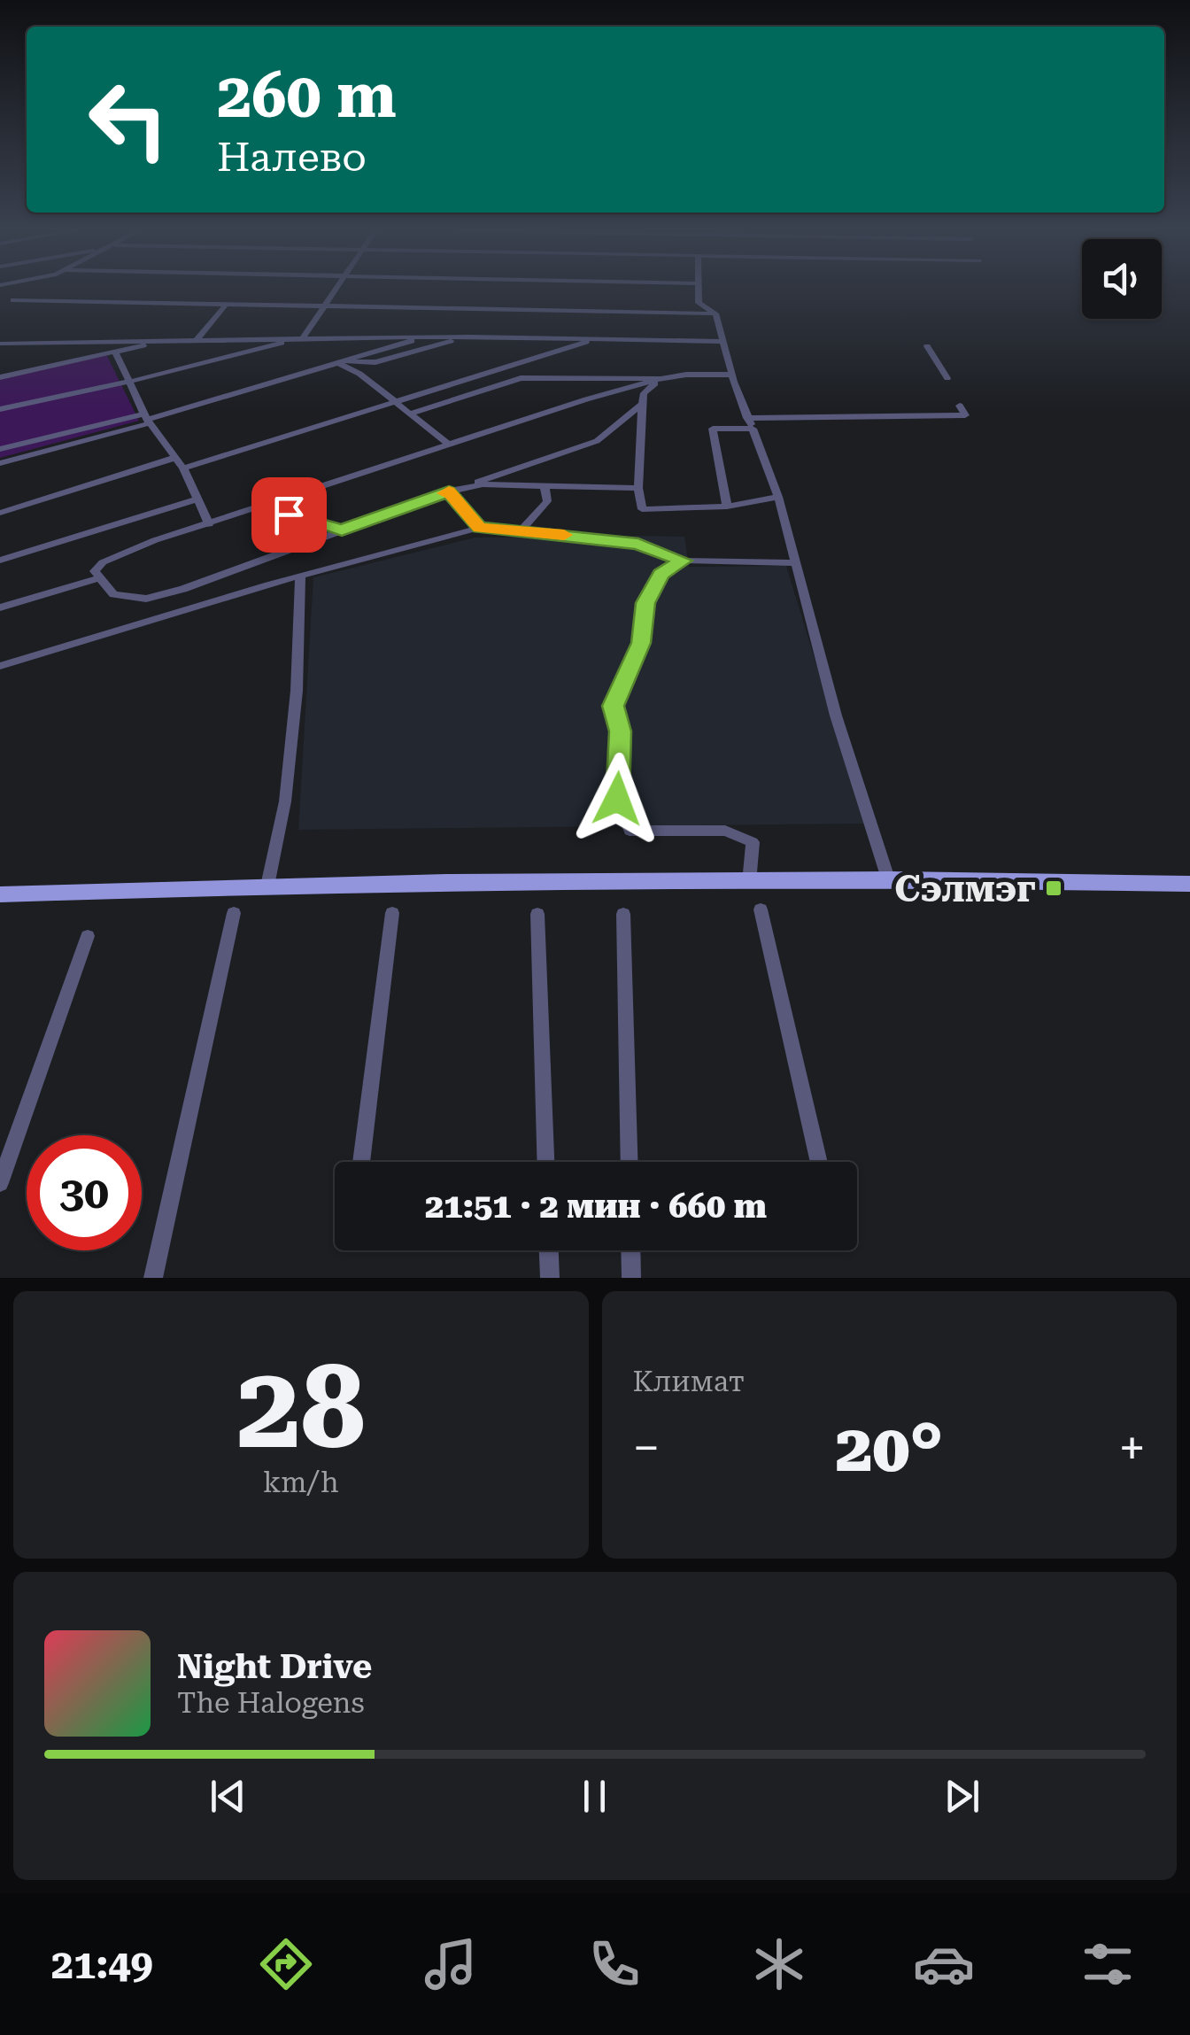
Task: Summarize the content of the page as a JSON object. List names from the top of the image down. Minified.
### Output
{"places":{"transit":["Сэлмэг"]},"page":{"turn":["260 m","Налево"],"limit":"30","trip":"21:51 · 2 мин · 660 m","tile":[["28","km/h"],"Климат"],"heat":["−","20°","+"],"song":["Night Drive","The Halogens"],"tabs":"21:49"}}
